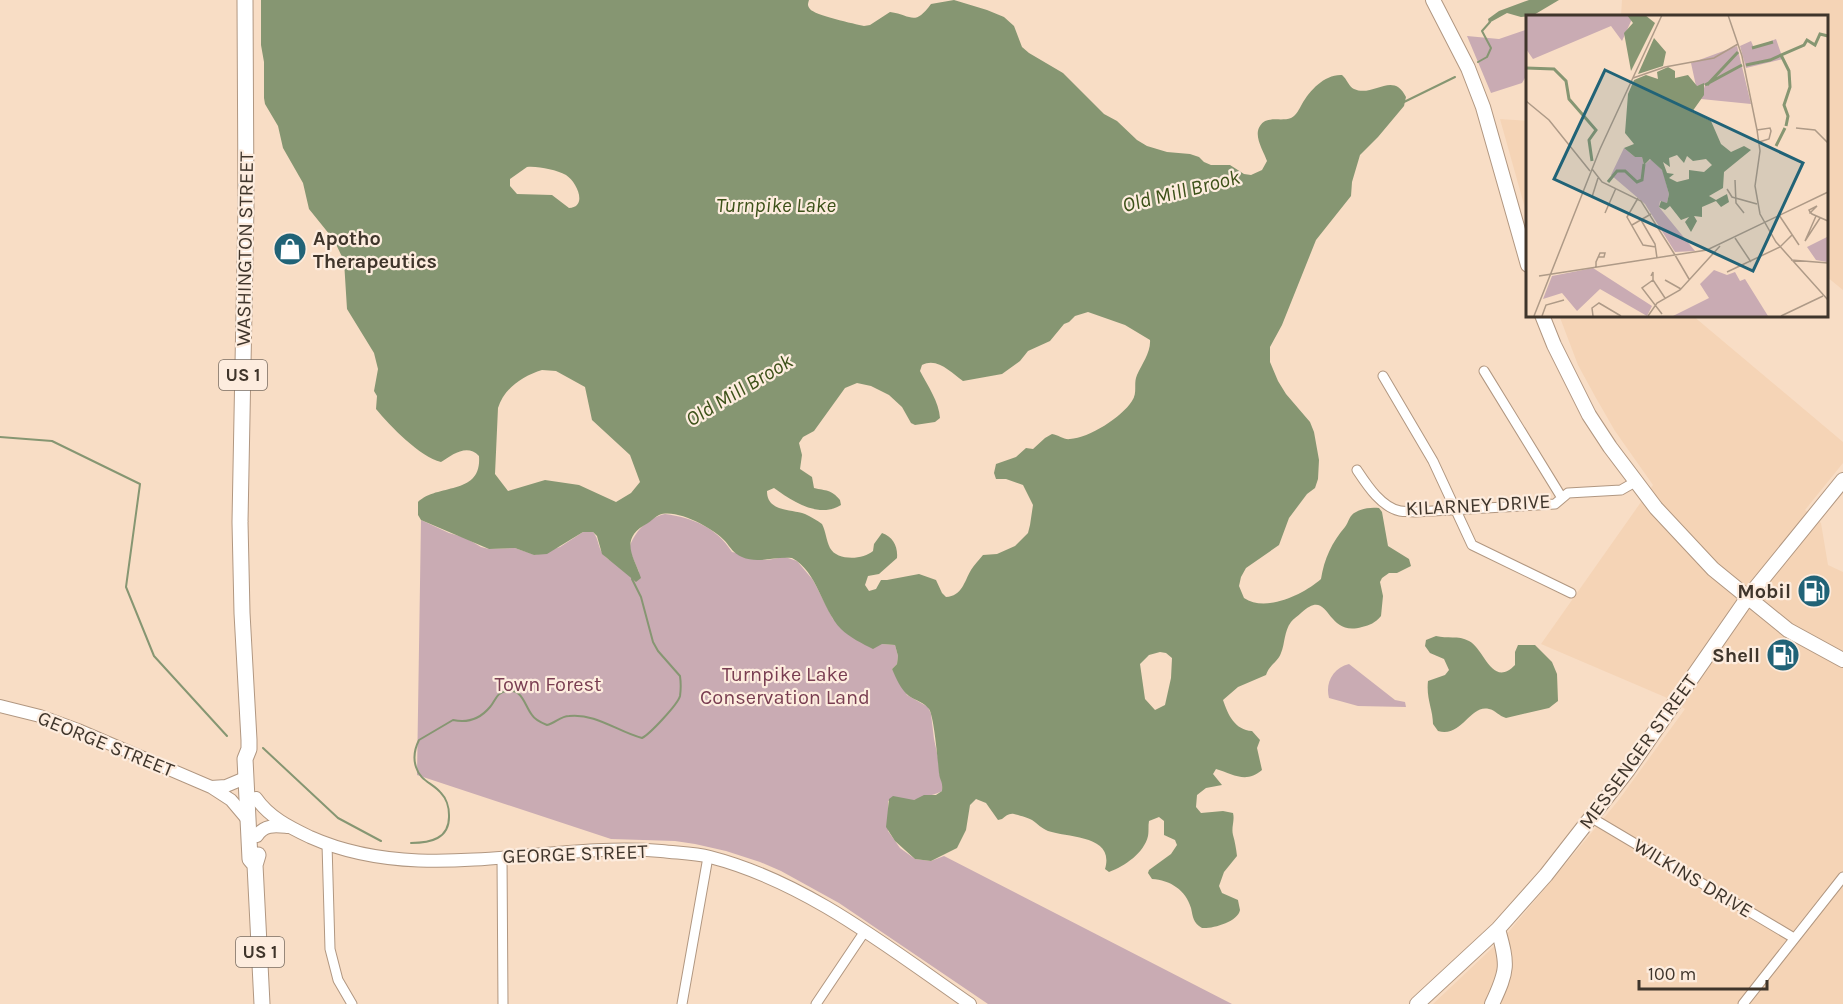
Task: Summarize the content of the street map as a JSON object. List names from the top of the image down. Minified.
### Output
{"streets":{"main road":["WASHINGTON STREET","US 1","MESSENGER STREET"],"street":["KILARNEY DRIVE","GEORGE STREET","WILKINS DRIVE"]},"crossings":[["WASHINGTON STREET","GEORGE STREET"],["MESSENGER STREET","WILKINS DRIVE"]],"water":["Old Mill Brook","Turnpike Lake"],"parks":["Turnpike Lake Conservation Land","Town Forest"],"places":{"shop":["Apotho Therapeutics"],"fuel station":["Mobil","Shell"]},"scale_bar":"100 m"}
